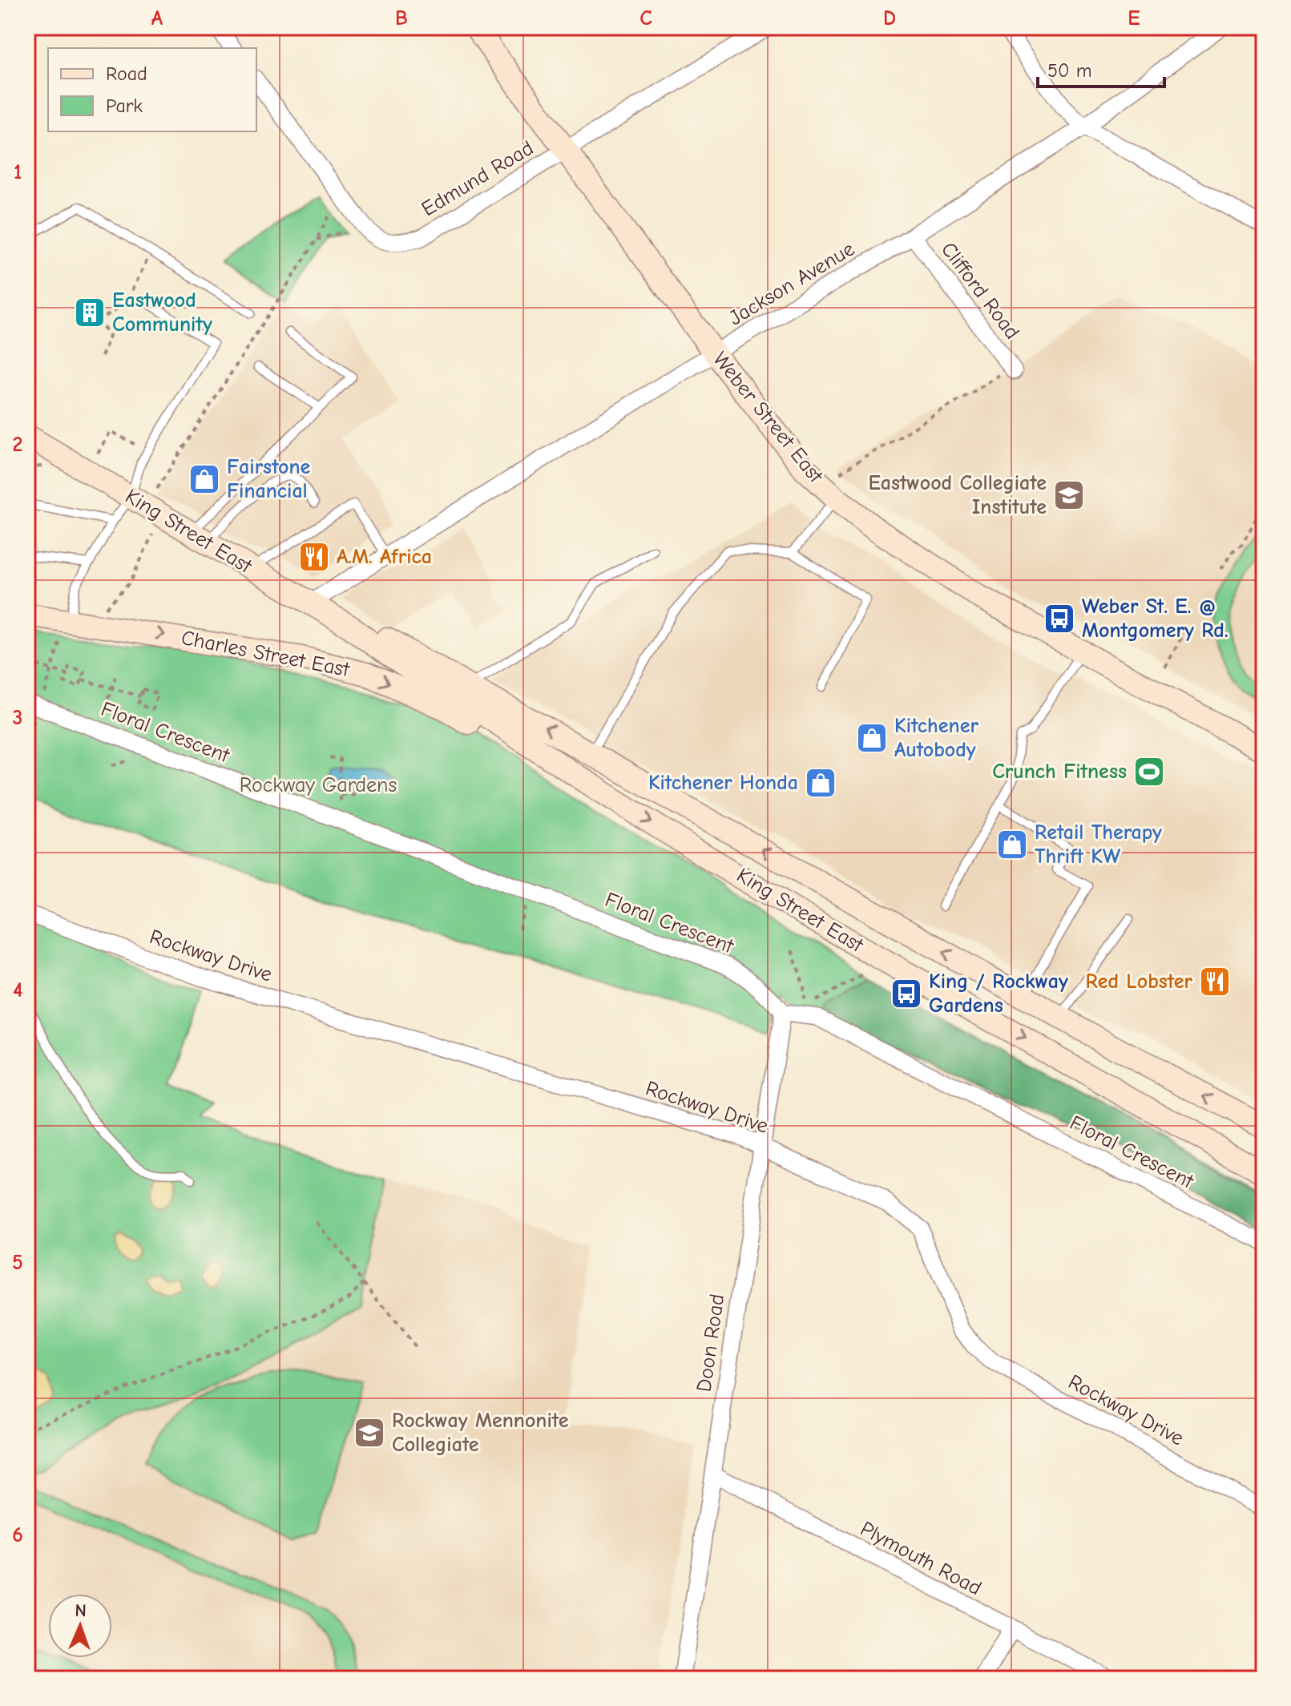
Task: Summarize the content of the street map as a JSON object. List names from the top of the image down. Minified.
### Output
{"streets":{"main road":["Weber Street East","King Street East","Charles Street East"],"street":["Edmund Road","Jackson Avenue","Clifford Road","Floral Crescent","Rockway Drive","Doon Road","Plymouth Road"]},"crossings":[["Edmund Road","Weber Street East"],["Jackson Avenue","Clifford Road"],["Jackson Avenue","Weber Street East"],["Jackson Avenue","King Street East"],["King Street East","Charles Street East"],["Floral Crescent","Doon Road"],["Rockway Drive","Doon Road"],["Doon Road","Plymouth Road"]],"one_way":["Charles Street East"],"parks":["Rockway Gardens"],"places":{"building":["Eastwood Community"],"shop":["Fairstone Financial","Kitchener Autobody","Kitchener Honda","Retail Therapy Thrift KW"],"school or university":["Eastwood Collegiate Institute","Rockway Mennonite Collegiate"],"restaurant":["A.M. Africa","Red Lobster"],"bus stop":["Weber St. E. @ Montgomery Rd.","King / Rockway Gardens"],"sports":["Crunch Fitness"]},"legend":["Road","Park"],"scale_bar":"50 m","north":"top","grid":{"columns":["A","B","C","D","E"],"rows":["1","2","3","4","5","6"]}}
